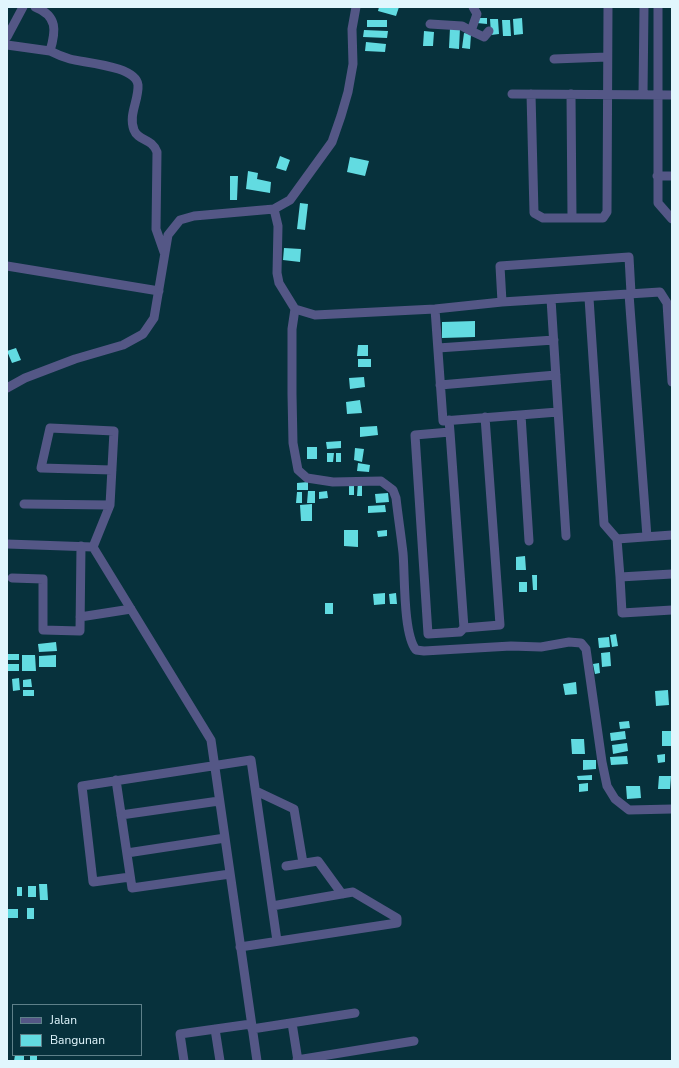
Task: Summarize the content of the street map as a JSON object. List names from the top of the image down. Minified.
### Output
{"legend":["Jalan","Bangunan"]}
